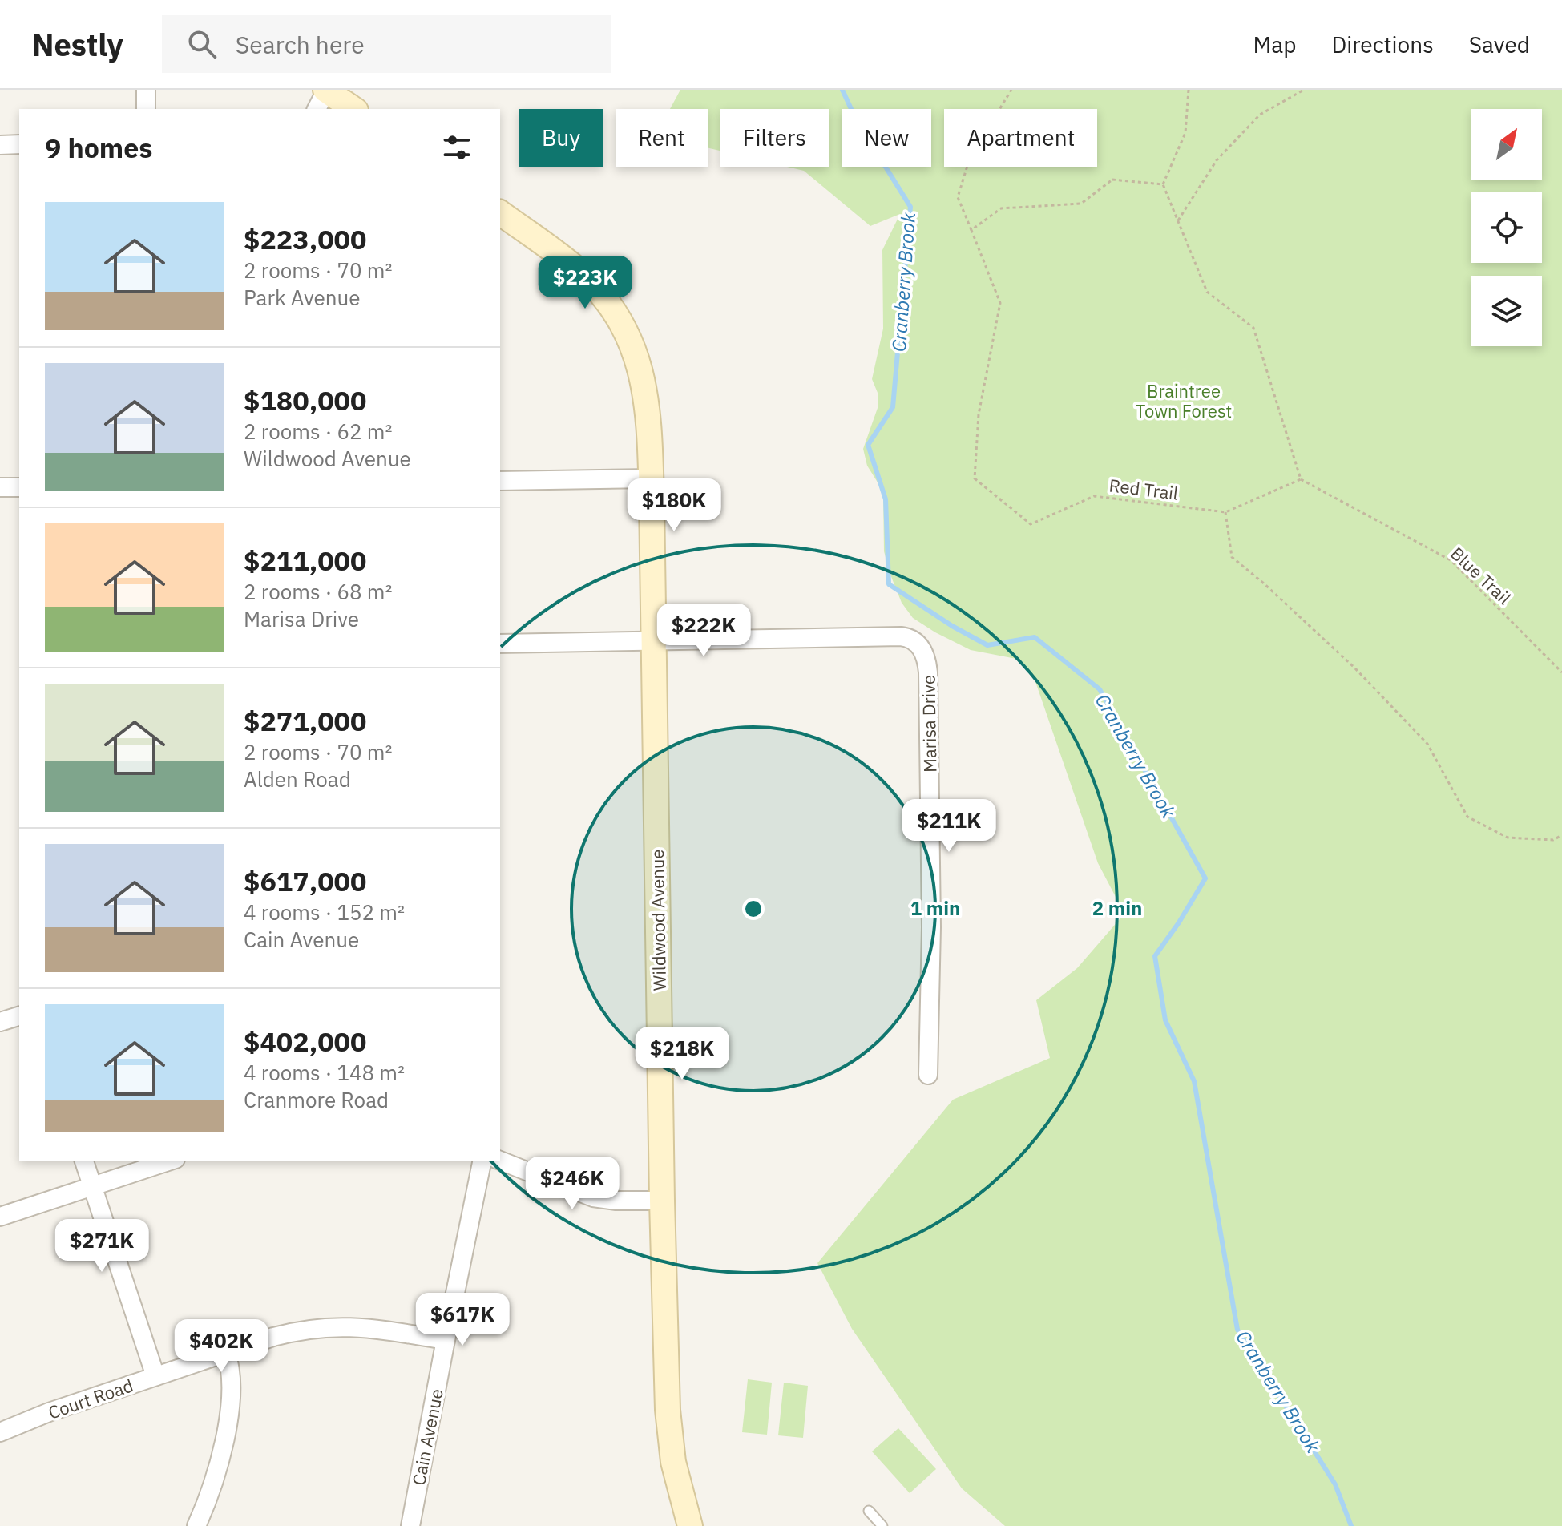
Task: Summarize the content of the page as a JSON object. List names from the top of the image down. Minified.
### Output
{"streets":{"street":["Marisa Drive","Wildwood Avenue","Court Road","Cain Avenue"],"path":["Red Trail","Blue Trail"]},"crossings":[["Marisa Drive","Wildwood Avenue"],["Court Road","Cain Avenue"]],"water":["Cranberry Brook"],"parks":["Braintree Town Forest"],"north":"top right","page":{"header":"Nestly","search":"Search here","nav":["Map","Directions","Saved"],"chip":["Buy","Rent","Filters","New","Apartment"],"heading":"9 homes","list":[{"name":"$223,000","note":"2 rooms · 70 m² · Park Avenue"},{"name":"$180,000","note":"2 rooms · 62 m² · Wildwood Avenue"},{"name":"$211,000","note":"2 rooms · 68 m² · Marisa Drive"},{"name":"$271,000","note":"2 rooms · 70 m² · Alden Road"},{"name":"$617,000","note":"4 rooms · 152 m² · Cain Avenue"},{"name":"$402,000","note":"4 rooms · 148 m² · Cranmore Road"}],"price":["$223K","$180K","$222K","$211K","$218K","$246K","$271K","$617K","$402K"]},"rings":["1 min","2 min"]}
